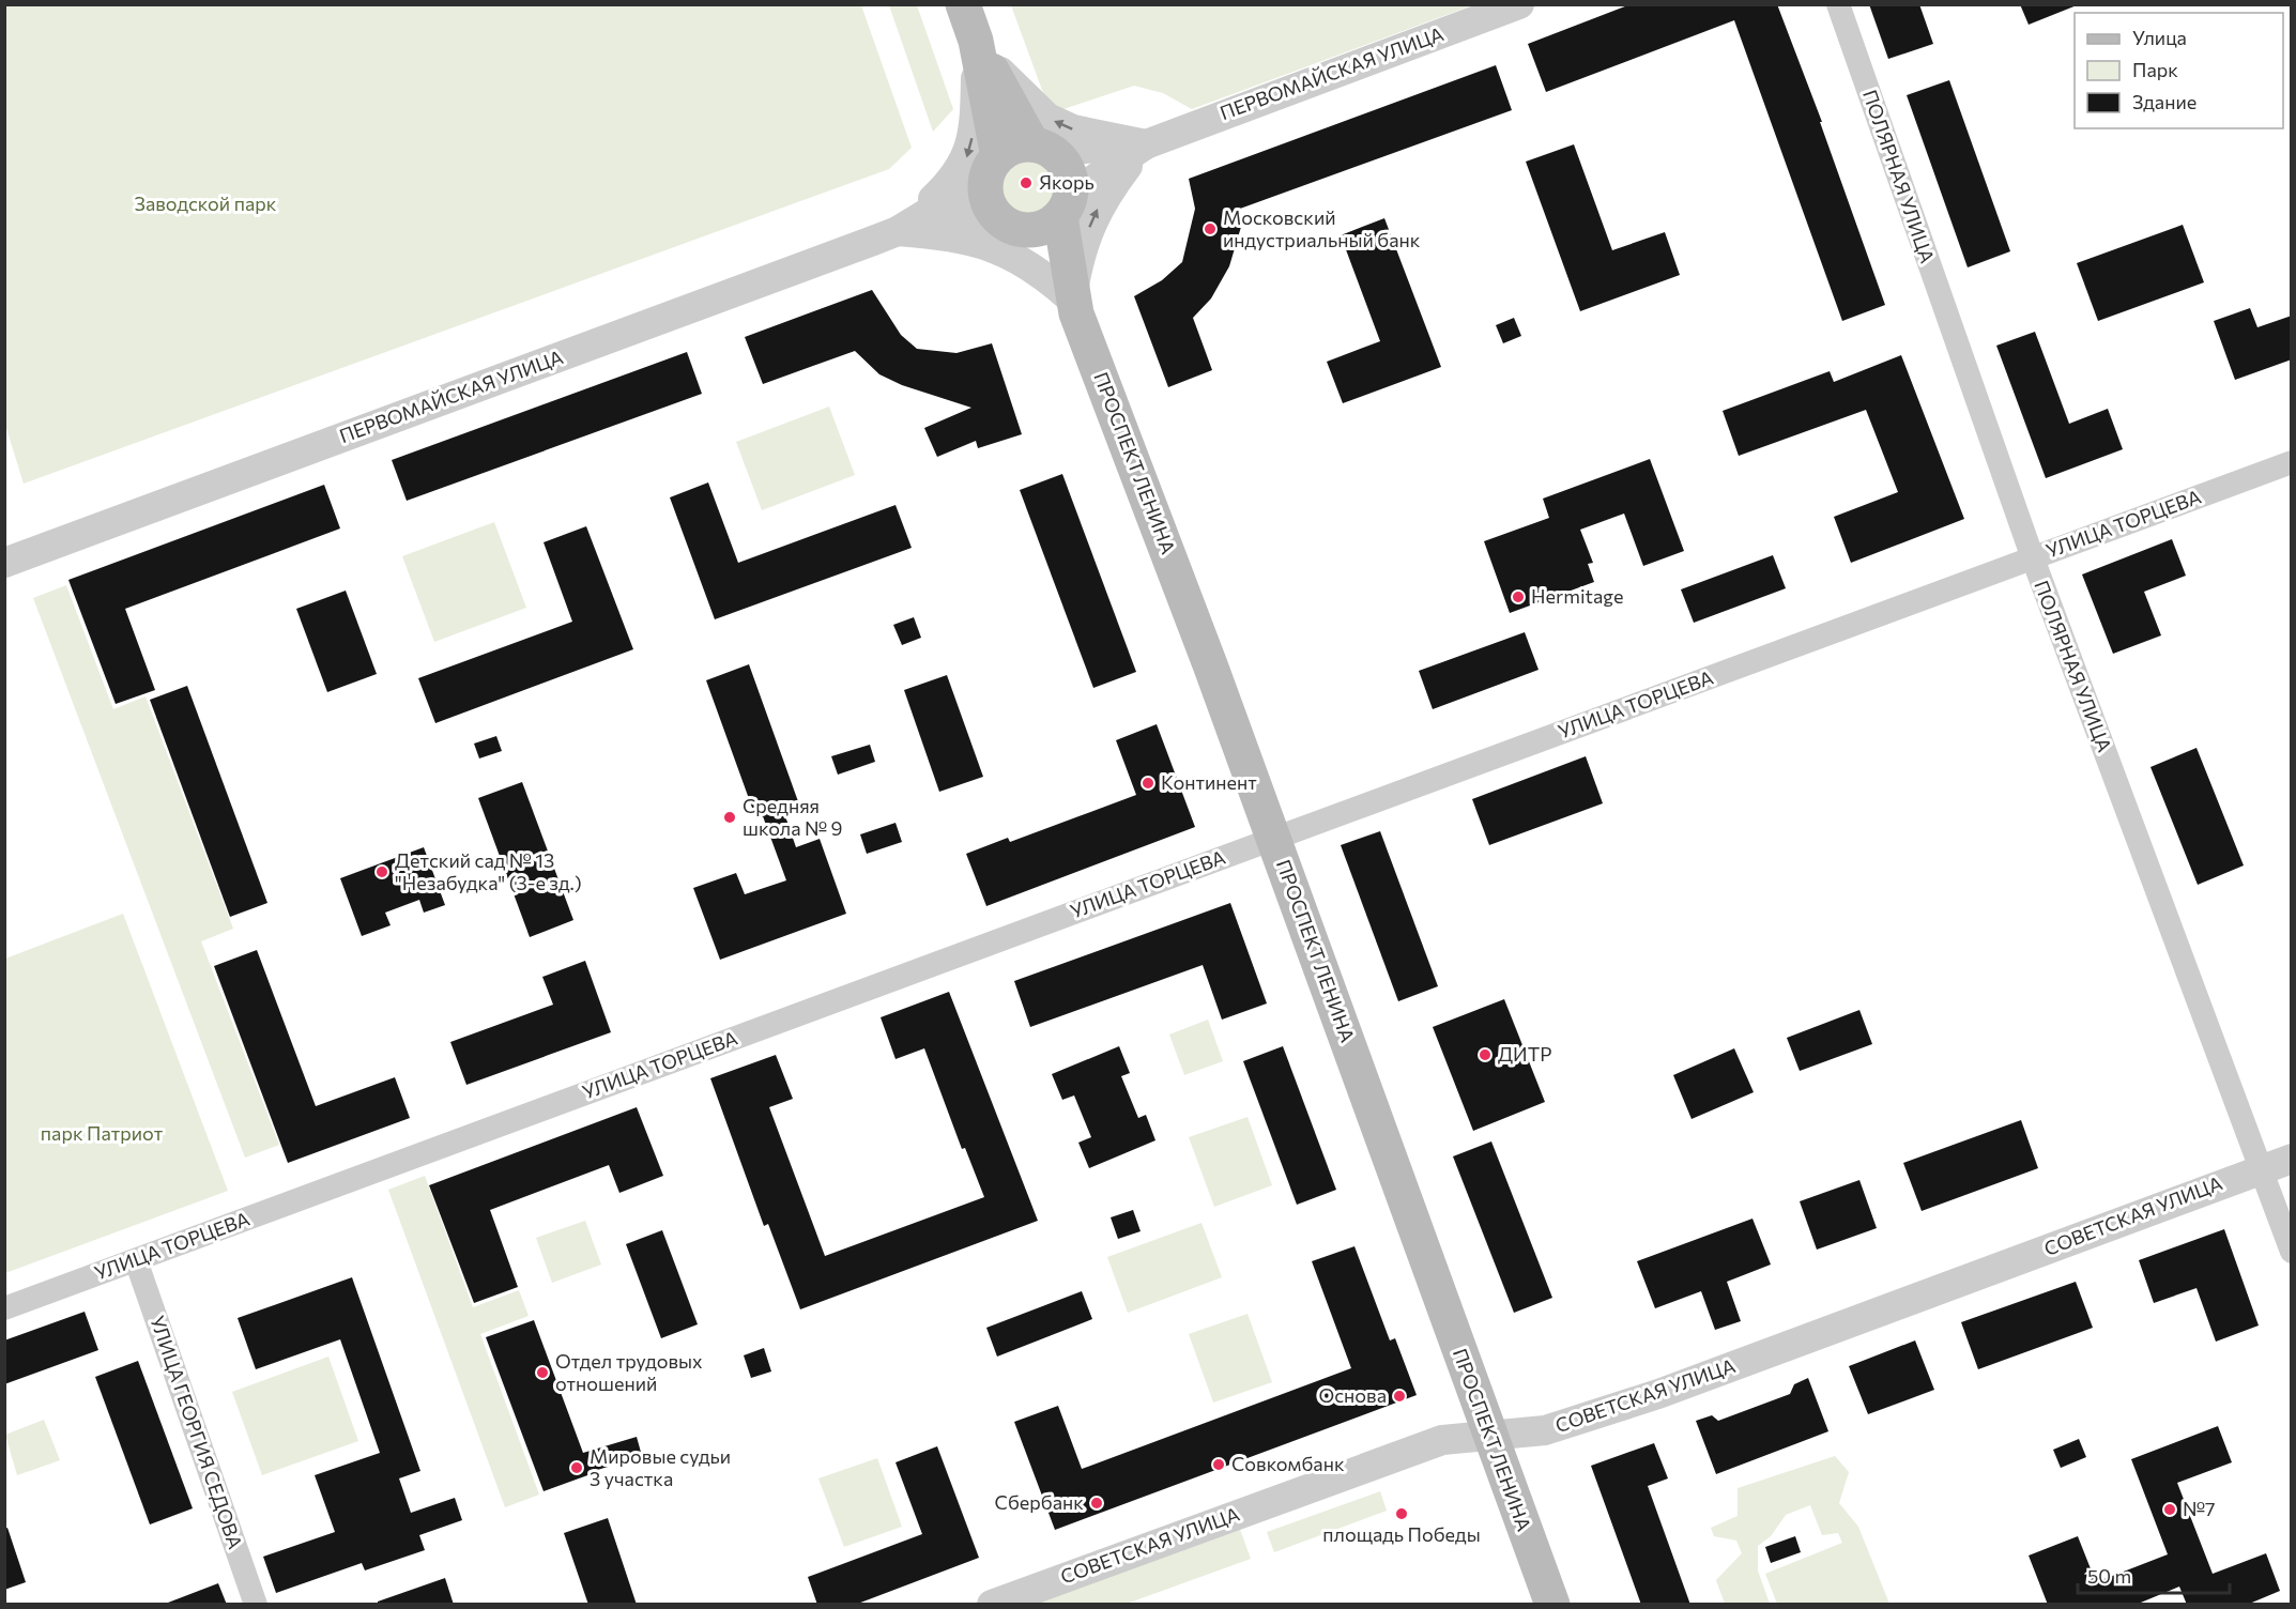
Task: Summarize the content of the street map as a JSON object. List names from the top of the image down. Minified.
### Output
{"streets":{"main road":["ПРОСПЕКТ ЛЕНИНА"],"street":["ПЕРВОМАЙСКАЯ УЛИЦА","ПОЛЯРНАЯ УЛИЦА","УЛИЦА ТОРЦЕВА","СОВЕТСКАЯ УЛИЦА","УЛИЦА ГЕОРГИЯ СЕДОВА"]},"crossings":[["ПОЛЯРНАЯ УЛИЦА","УЛИЦА ТОРЦЕВА"],["ПОЛЯРНАЯ УЛИЦА","СОВЕТСКАЯ УЛИЦА"],["ПРОСПЕКТ ЛЕНИНА","УЛИЦА ТОРЦЕВА"],["ПРОСПЕКТ ЛЕНИНА","СОВЕТСКАЯ УЛИЦА"],["УЛИЦА ТОРЦЕВА","УЛИЦА ГЕОРГИЯ СЕДОВА"]],"parks":["Заводской парк","парк Патриот"],"places":["Якорь","Московский индустриальный банк","Hermitage","Континент","Средняя школа № 9","Детский сад № 13 \"Незабудка\" (3-е зд.)","ДИТР","Отдел трудовых отношений","Основа","Совкомбанк","Мировые судьи 3 участка","Сбербанк","№7","площадь Победы"],"legend":["Улица","Парк","Здание"],"scale_bar":"50 m"}
